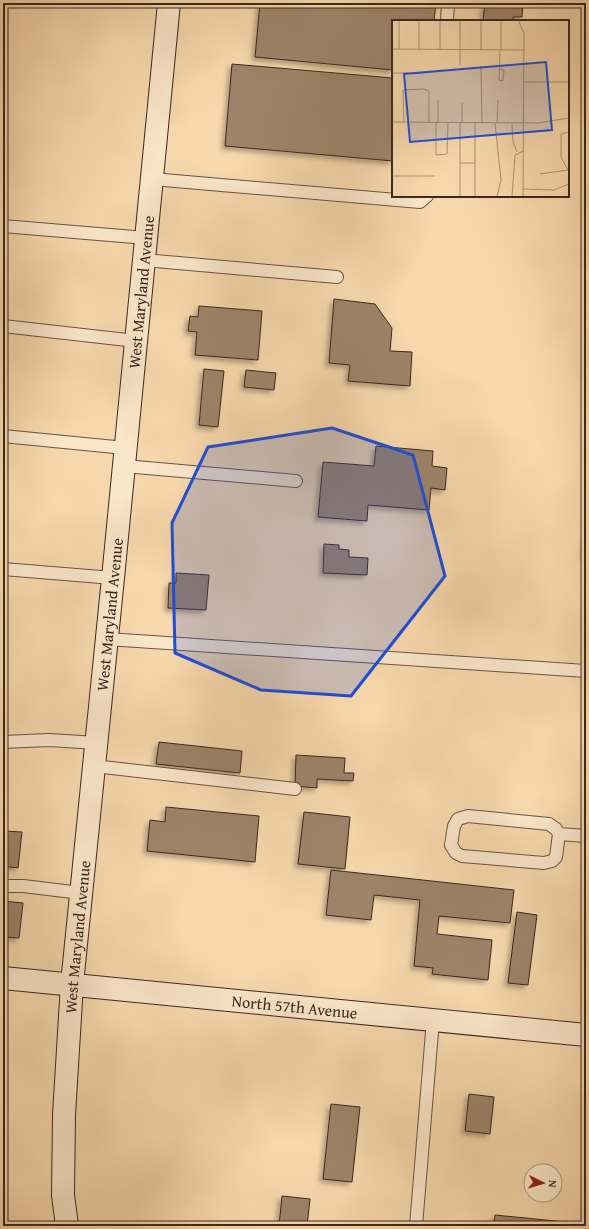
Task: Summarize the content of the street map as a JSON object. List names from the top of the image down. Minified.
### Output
{"streets":{"street":["West Maryland Avenue","North 57th Avenue"]},"crossings":[["West Maryland Avenue","North 57th Avenue"]],"north":"right"}
